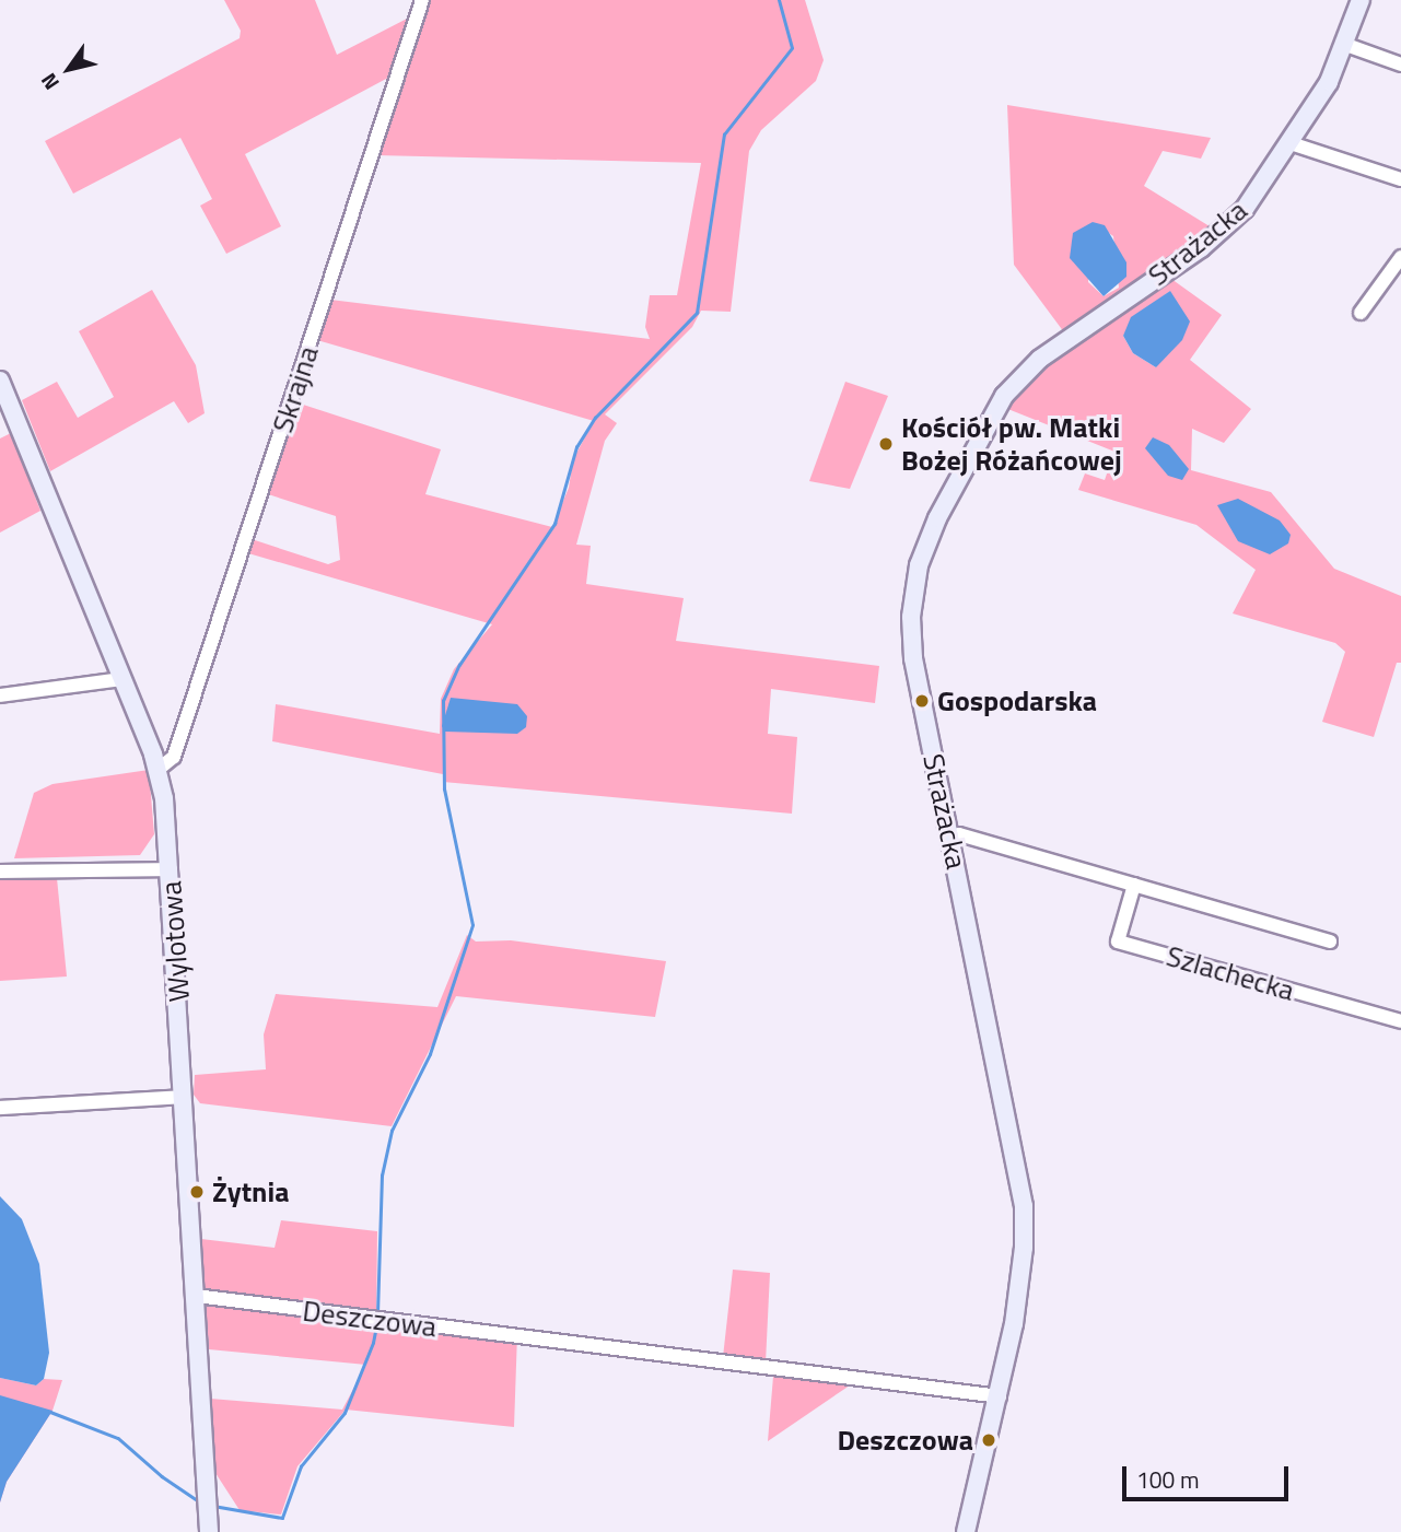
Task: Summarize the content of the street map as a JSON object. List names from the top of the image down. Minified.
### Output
{"streets":{"street":["Strażacka","Skrajna","Wylotowa","Szlachecka","Deszczowa"]},"crossings":[["Strażacka","Deszczowa"],["Skrajna","Wylotowa"],["Wylotowa","Deszczowa"]],"places":["Kościół pw. Matki Bożej Różańcowej","Gospodarska","Żytnia","Deszczowa"],"scale_bar":"100 m","north":"bottom left"}
